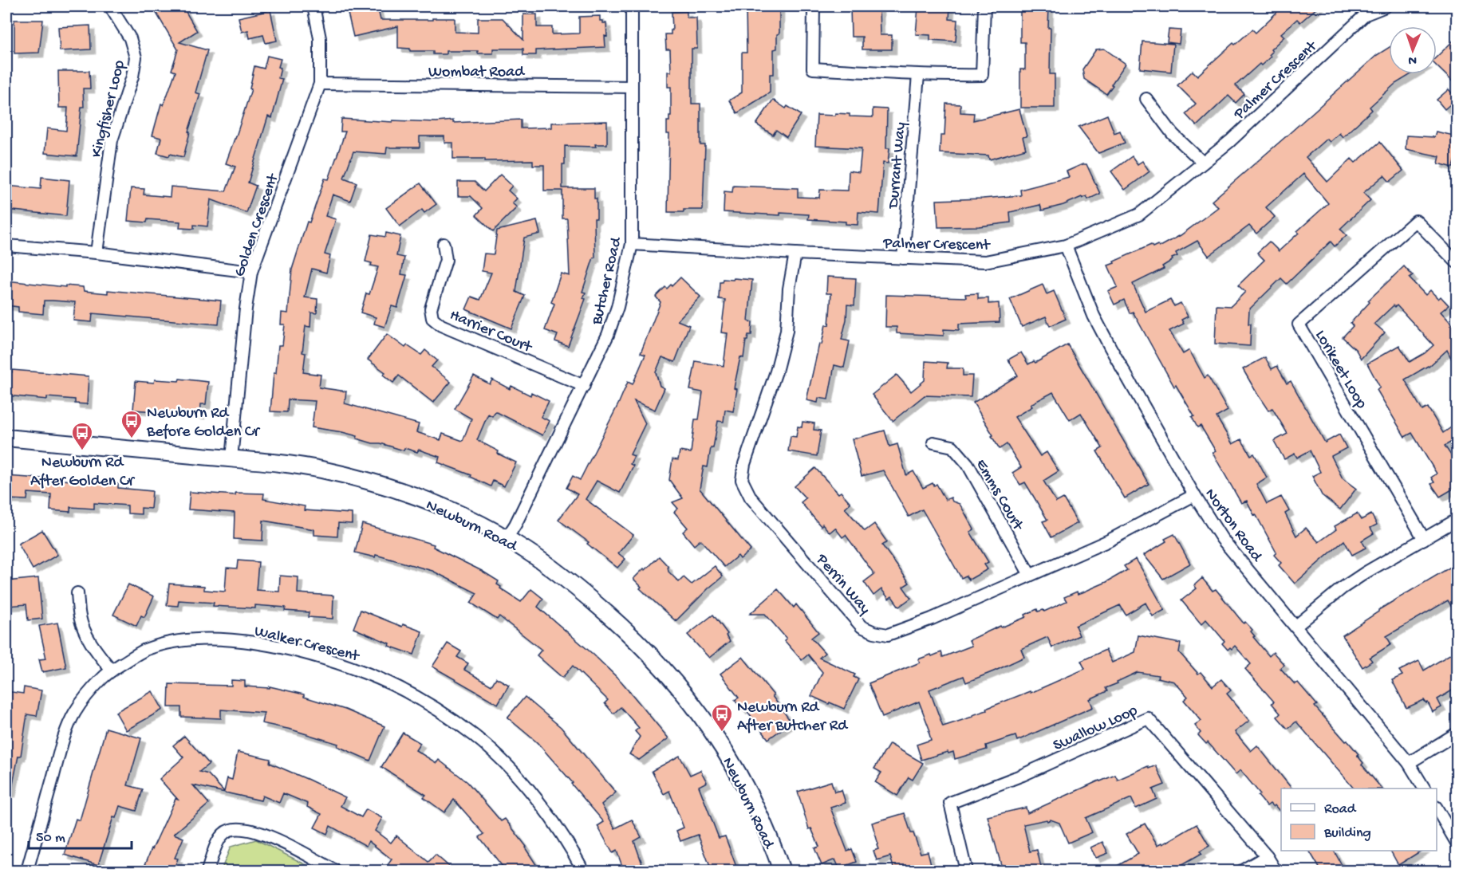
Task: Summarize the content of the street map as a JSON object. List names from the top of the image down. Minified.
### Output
{"streets":{"street":["Wombat Road","Palmer Crescent","Kingfisher Loop","Durrant Way","Golden Crescent","Butcher Road","Harrier Court","Lorikeet Loop","Emms Court","Newburn Road","Norton Road","Perrin Way","Walker Crescent","Swallow Loop"]},"crossings":[["Wombat Road","Golden Crescent"],["Wombat Road","Butcher Road"],["Palmer Crescent","Durrant Way"],["Palmer Crescent","Butcher Road"],["Palmer Crescent","Norton Road"],["Palmer Crescent","Perrin Way"],["Golden Crescent","Newburn Road"],["Butcher Road","Harrier Court"],["Butcher Road","Newburn Road"],["Emms Court","Perrin Way"],["Norton Road","Perrin Way"]],"places":{"bus stop":["Newburn Rd Before Golden Cr","Newburn Rd After Golden Cr","Newburn Rd After Butcher Rd"]},"legend":["Road","Building"],"scale_bar":"50 m","north":"bottom"}
